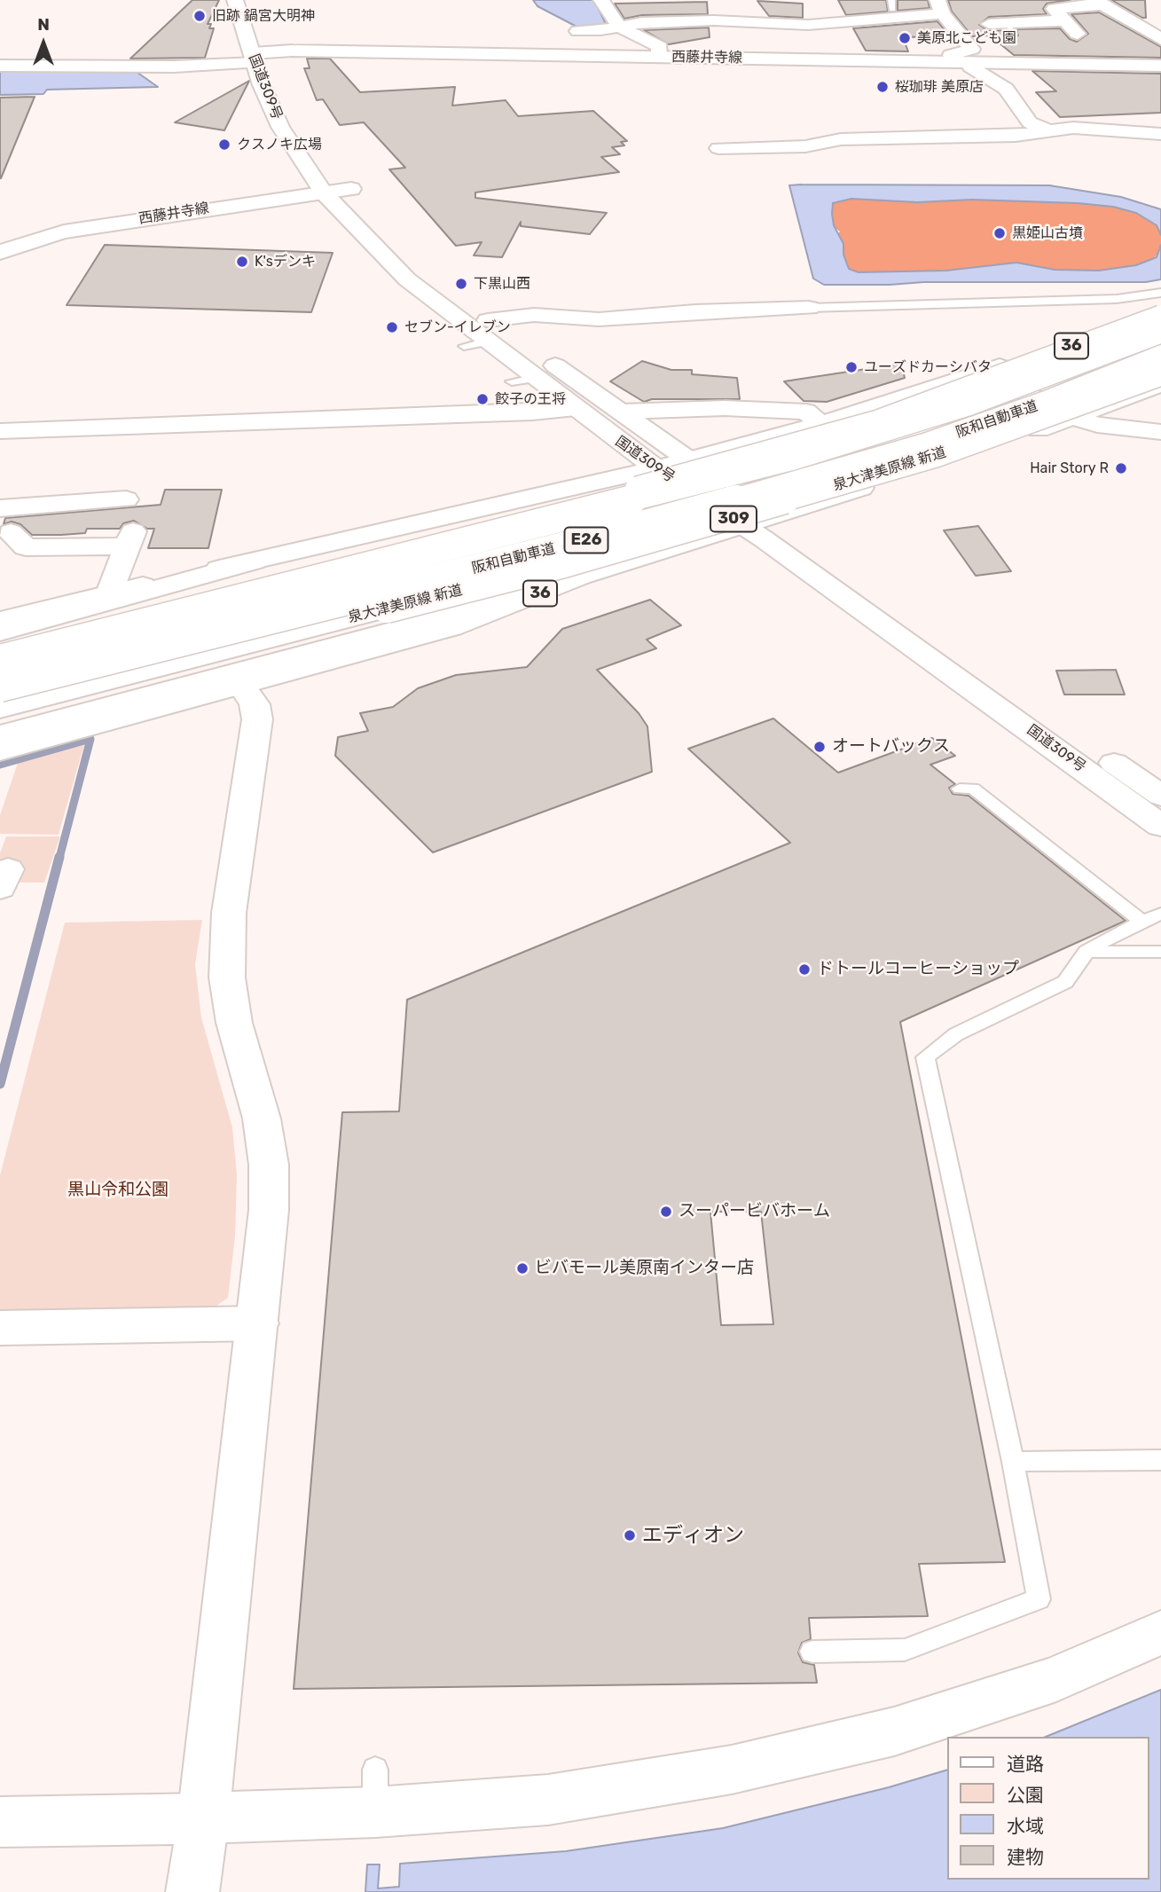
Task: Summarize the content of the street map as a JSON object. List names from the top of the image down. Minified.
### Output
{"streets":{"main road":["西藤井寺線","国道309号","36","阪和自動車道","泉大津美原線 新道","309","E26"]},"crossings":[["西藤井寺線","国道309号"],["国道309号","36"],["36","阪和自動車道"],["36","泉大津美原線 新道"]],"parks":["黒山令和公園"],"places":["旧跡 鍋宮大明神","美原北こども園","桜珈琲 美原店","クスノキ広場","黒姫山古墳","K'sデンキ","下黒山西","セブン-イレブン","ユーズドカーシバタ","餃子の王将","Hair Story R","オートバックス","ドトールコーヒーショップ","スーパービバホーム","ビバモール美原南インター店","エディオン"],"legend":["道路","公園","水域","建物"],"north":"top"}
